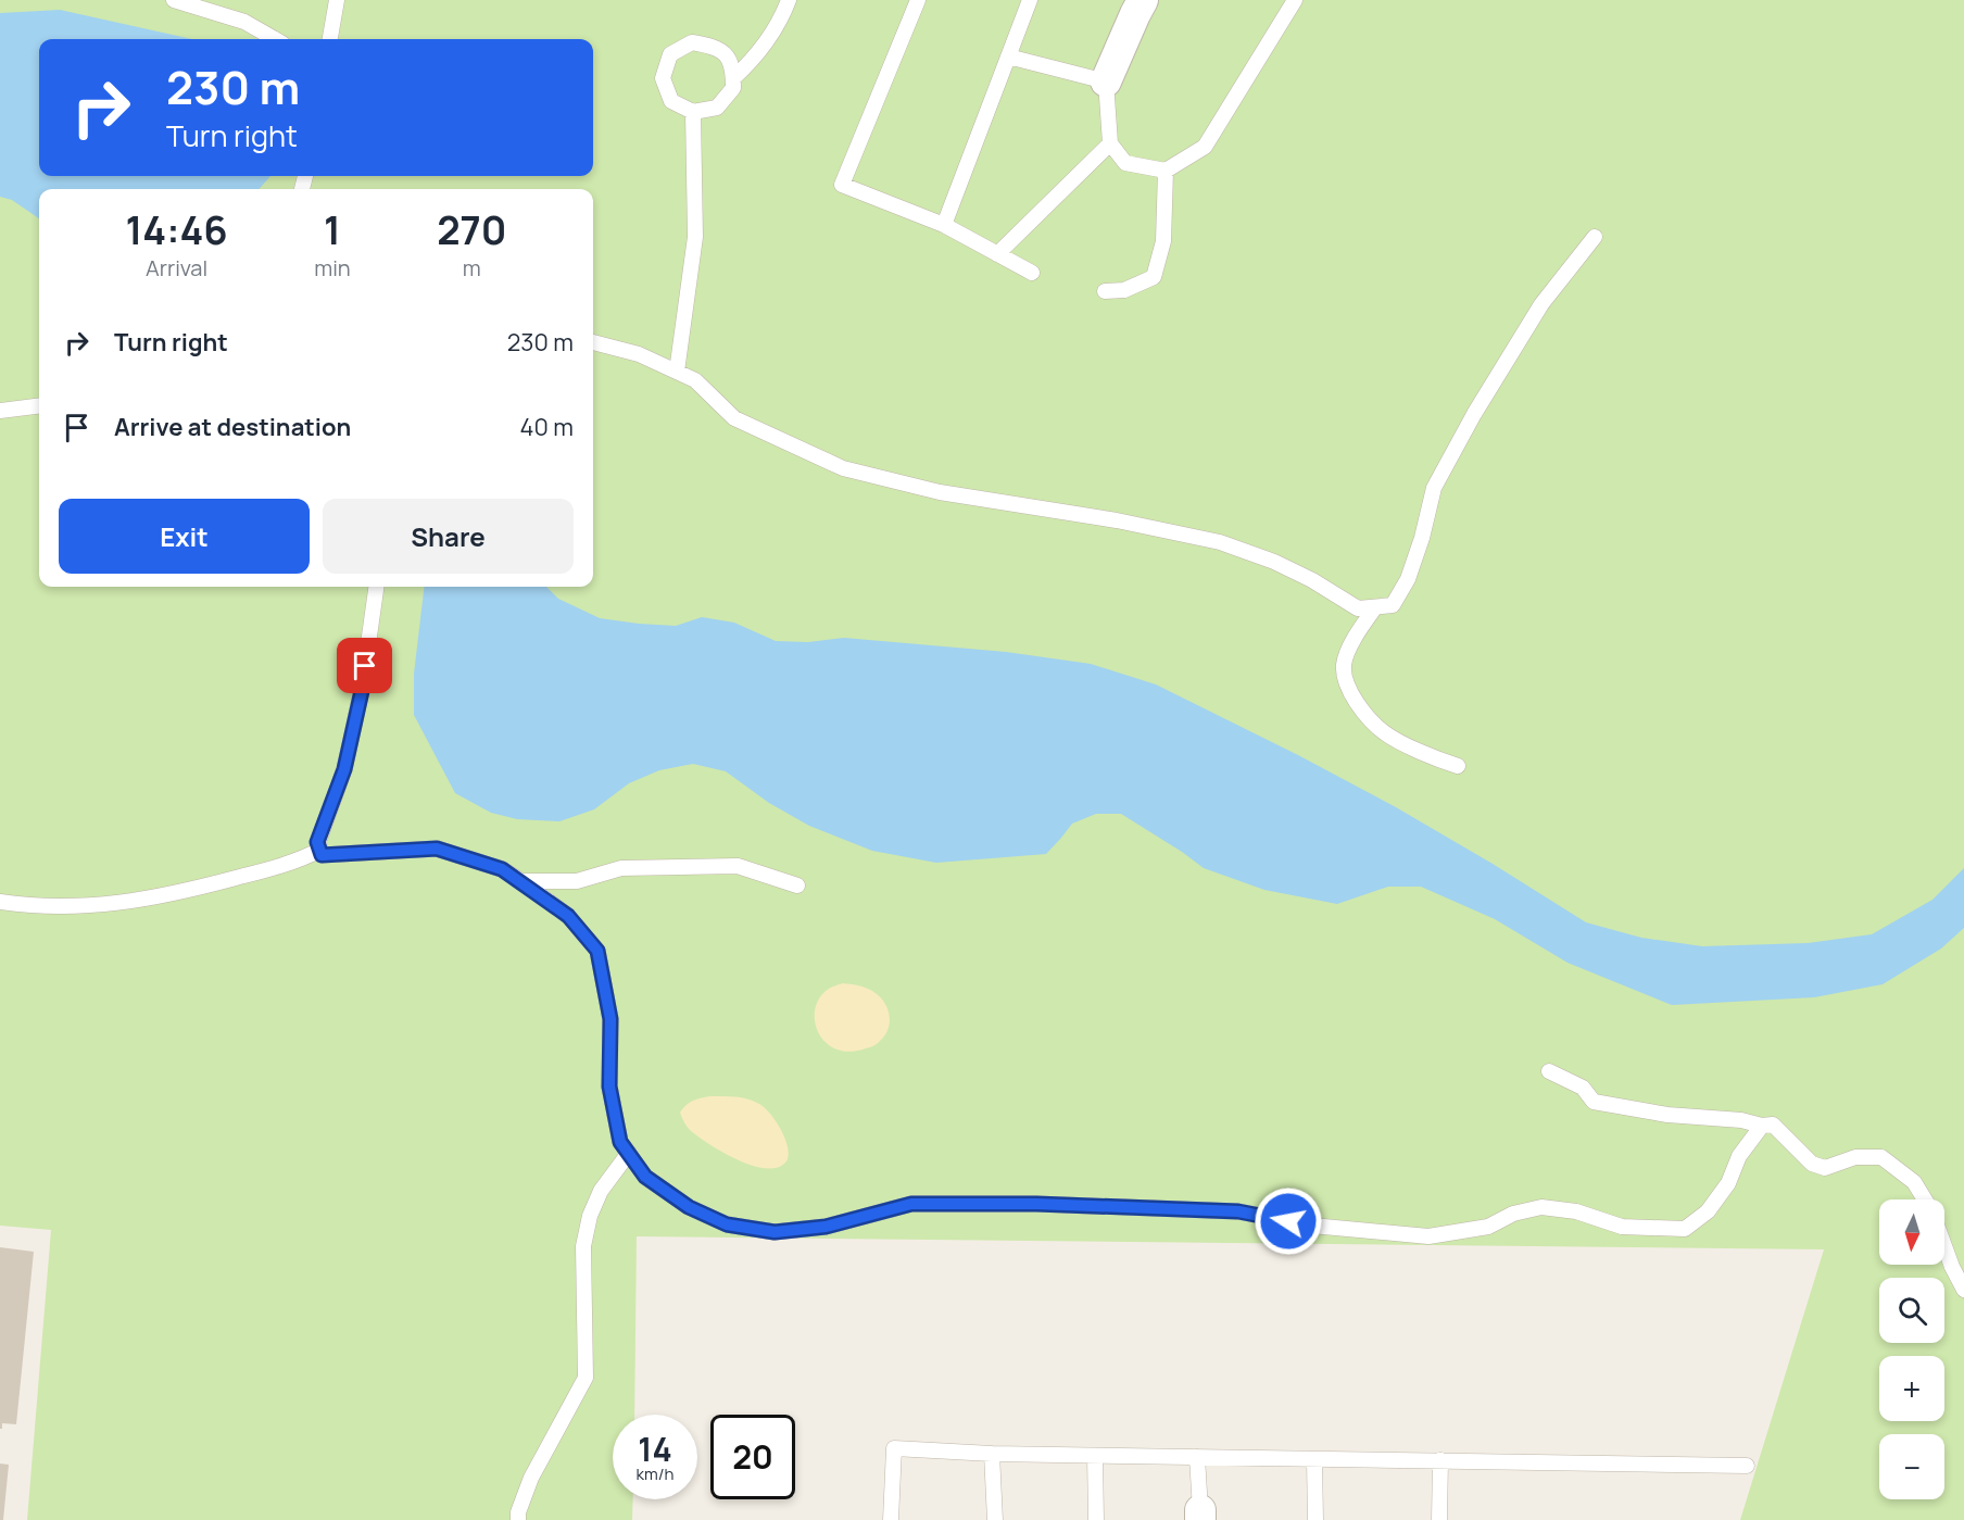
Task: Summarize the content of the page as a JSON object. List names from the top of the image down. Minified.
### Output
{"north":"bottom","page":{"turn":["230 m","Turn right"],"eta":["14:46","Arrival","1","min","270","m"],"list":[{"name":"Turn right","value":"230 m"},{"name":"Arrive at destination","value":"40 m"}],"buttons":["Exit","Share"],"map_buttons":["+","−"],"speed":"14 km/h","limit":"20"}}
